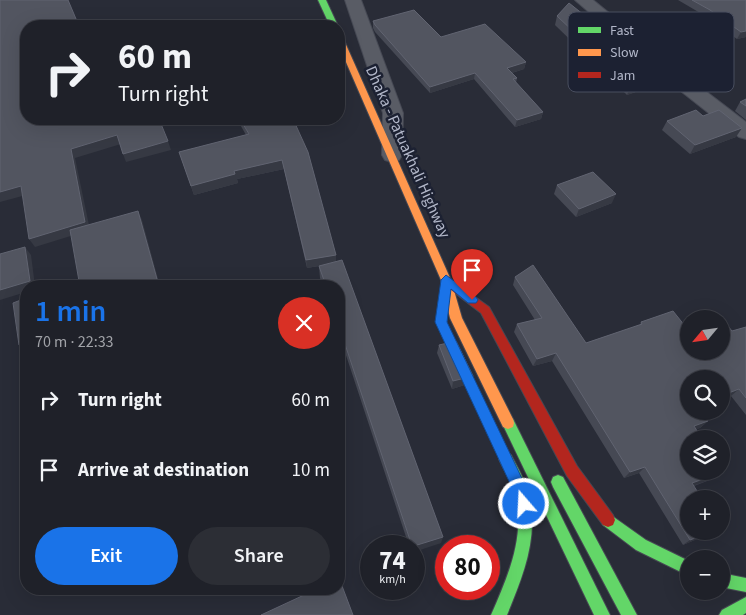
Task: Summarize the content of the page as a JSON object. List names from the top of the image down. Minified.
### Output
{"streets":{"highway":["Dhaka - Patuakhali Highway"]},"legend":["Fast","Slow","Jam"],"north":"bottom left","page":{"turn":["60 m","Turn right"],"heading":["1 min","70 m · 22:33"],"map_buttons":["+","−"],"list":[{"name":"Turn right","value":"60 m"},{"name":"Arrive at destination","value":"10 m"}],"buttons":["Exit","Share"],"speed":"74 km/h","limit":"80"}}
